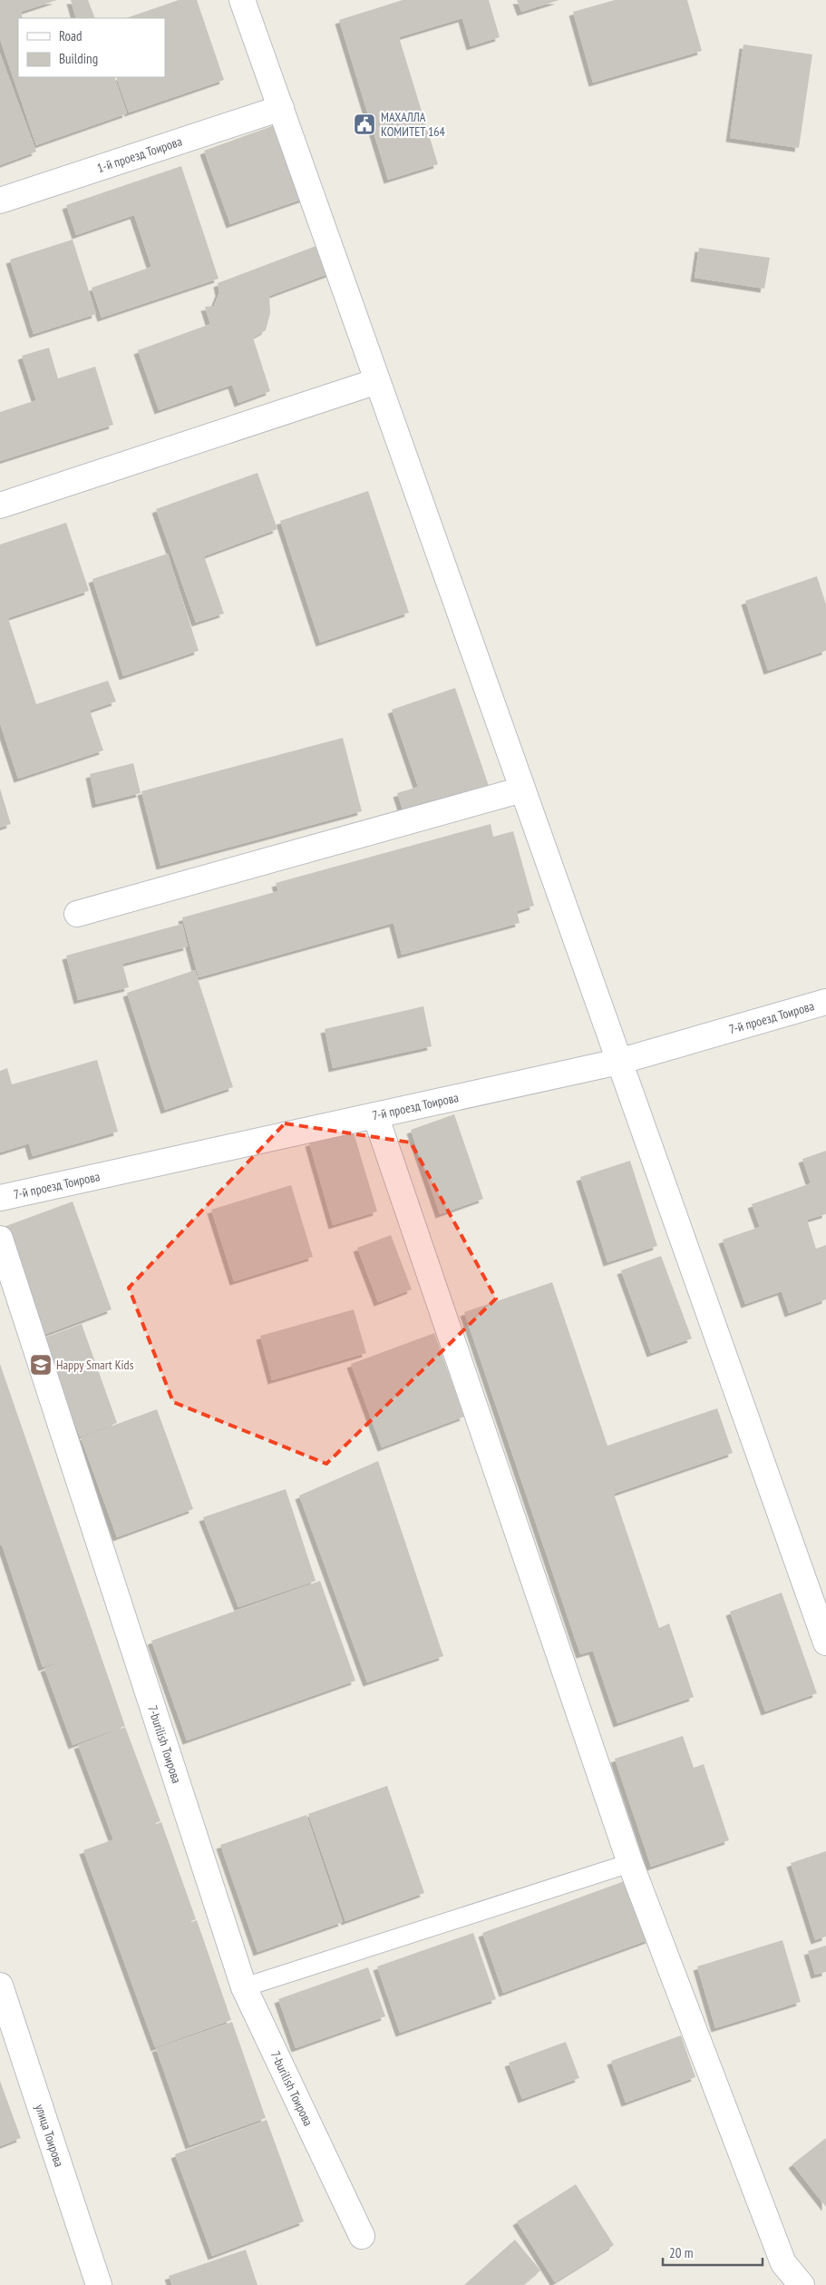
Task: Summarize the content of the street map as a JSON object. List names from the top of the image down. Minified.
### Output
{"streets":{"street":["1-й проезд Тоирова","7-й проезд Тоирова","7-burilish Тоирова","улица Тоирова"]},"places":{"public building":["МАХАЛЛА КОМИТЕТ 164"],"school or university":["Happy Smart Kids"]},"legend":["Road","Building"],"scale_bar":"20 m"}
